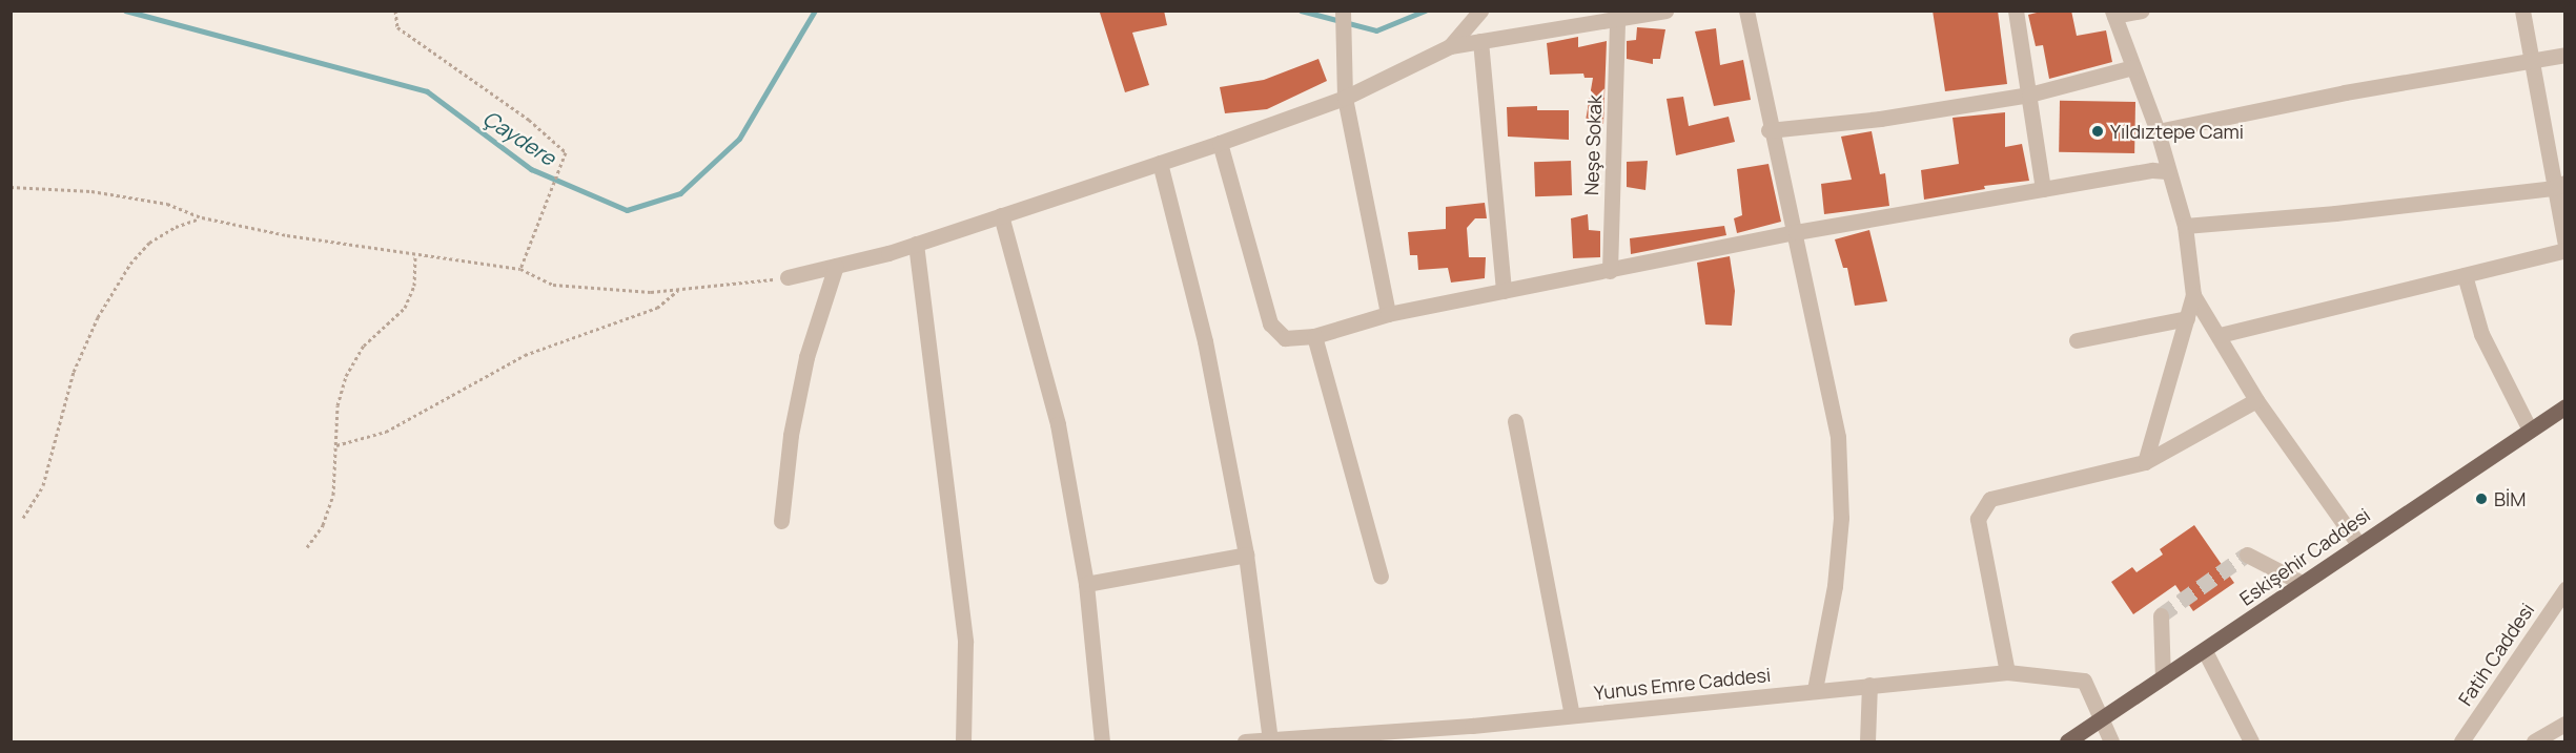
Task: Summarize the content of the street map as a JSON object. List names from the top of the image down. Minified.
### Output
{"streets":{"main road":["Eskişehir Caddesi"],"street":["Neşe Sokak","Fatih Caddesi","Yunus Emre Caddesi"]},"crossings":[["Eskişehir Caddesi","Yunus Emre Caddesi"]],"water":["Çaydere"],"places":["Yıldıztepe Cami","BİM"]}
